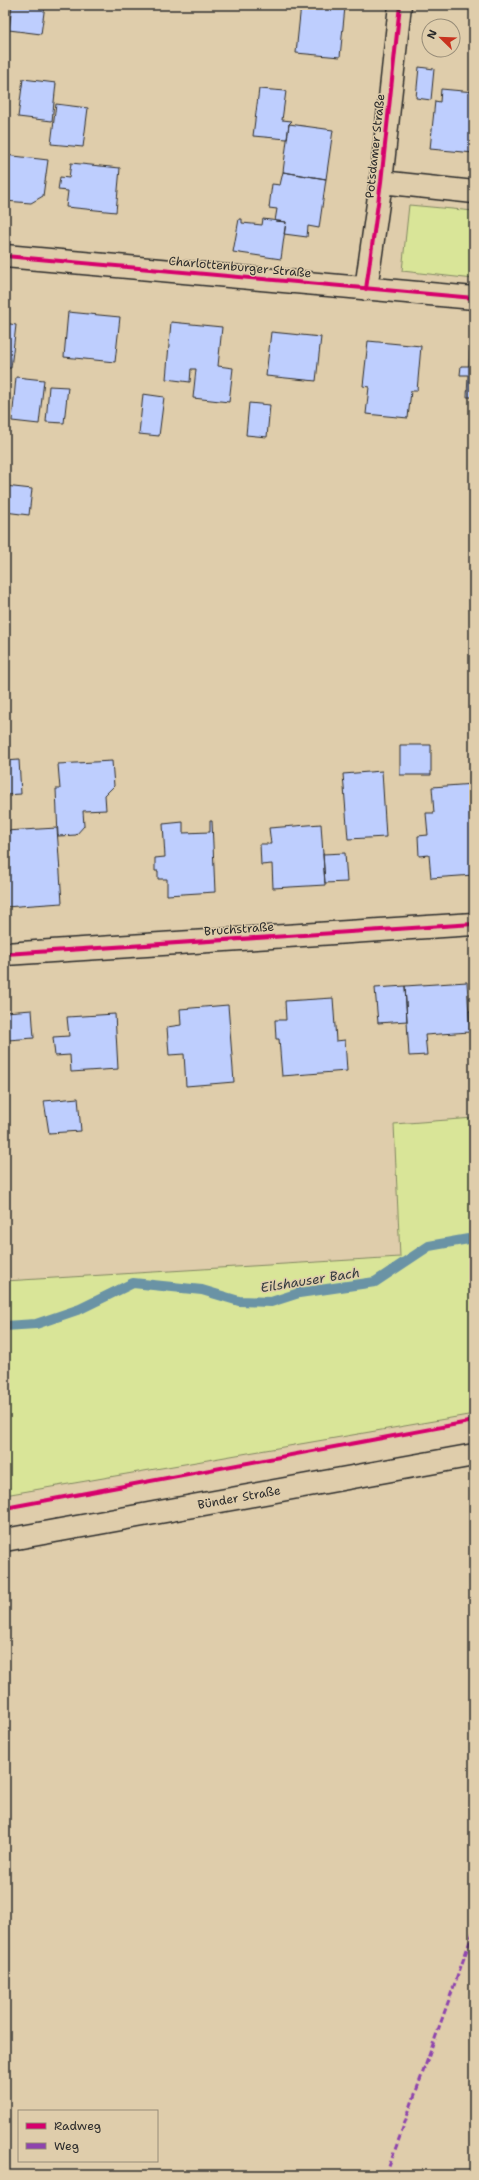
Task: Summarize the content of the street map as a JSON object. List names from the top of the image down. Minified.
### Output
{"streets":{"street":["Potsdamer Straße","Charlottenburger Straße","Bruchstraße","Bünder Straße"]},"crossings":[["Potsdamer Straße","Charlottenburger Straße"]],"water":["Eilshauser Bach"],"legend":["Radweg","Weg"],"north":"top left"}
